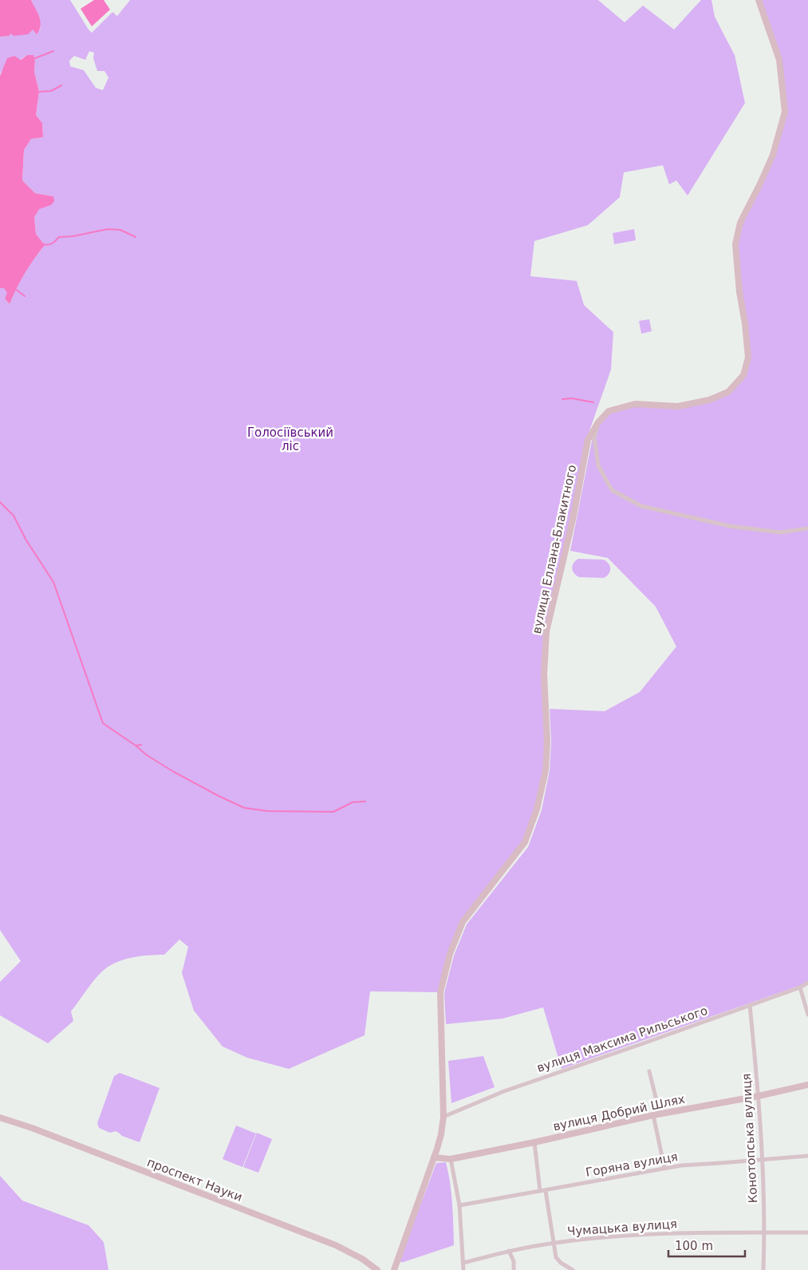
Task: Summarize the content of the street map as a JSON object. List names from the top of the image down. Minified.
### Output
{"streets":{"street":["вулиця Еллана-Блакитного","вулиця Максима Рильського","вулиця Добрий Шлях","Конотопська вулиця","Горяна вулиця","проспект Науки","Чумацька вулиця"]},"crossings":[["вулиця Еллана-Блакитного","вулиця Максима Рильського"],["вулиця Еллана-Блакитного","вулиця Добрий Шлях"],["вулиця Максима Рильського","Конотопська вулиця"],["вулиця Добрий Шлях","Конотопська вулиця"],["Конотопська вулиця","Горяна вулиця"],["Конотопська вулиця","Чумацька вулиця"]],"parks":["Голосіївський ліс"],"scale_bar":"100 m"}
